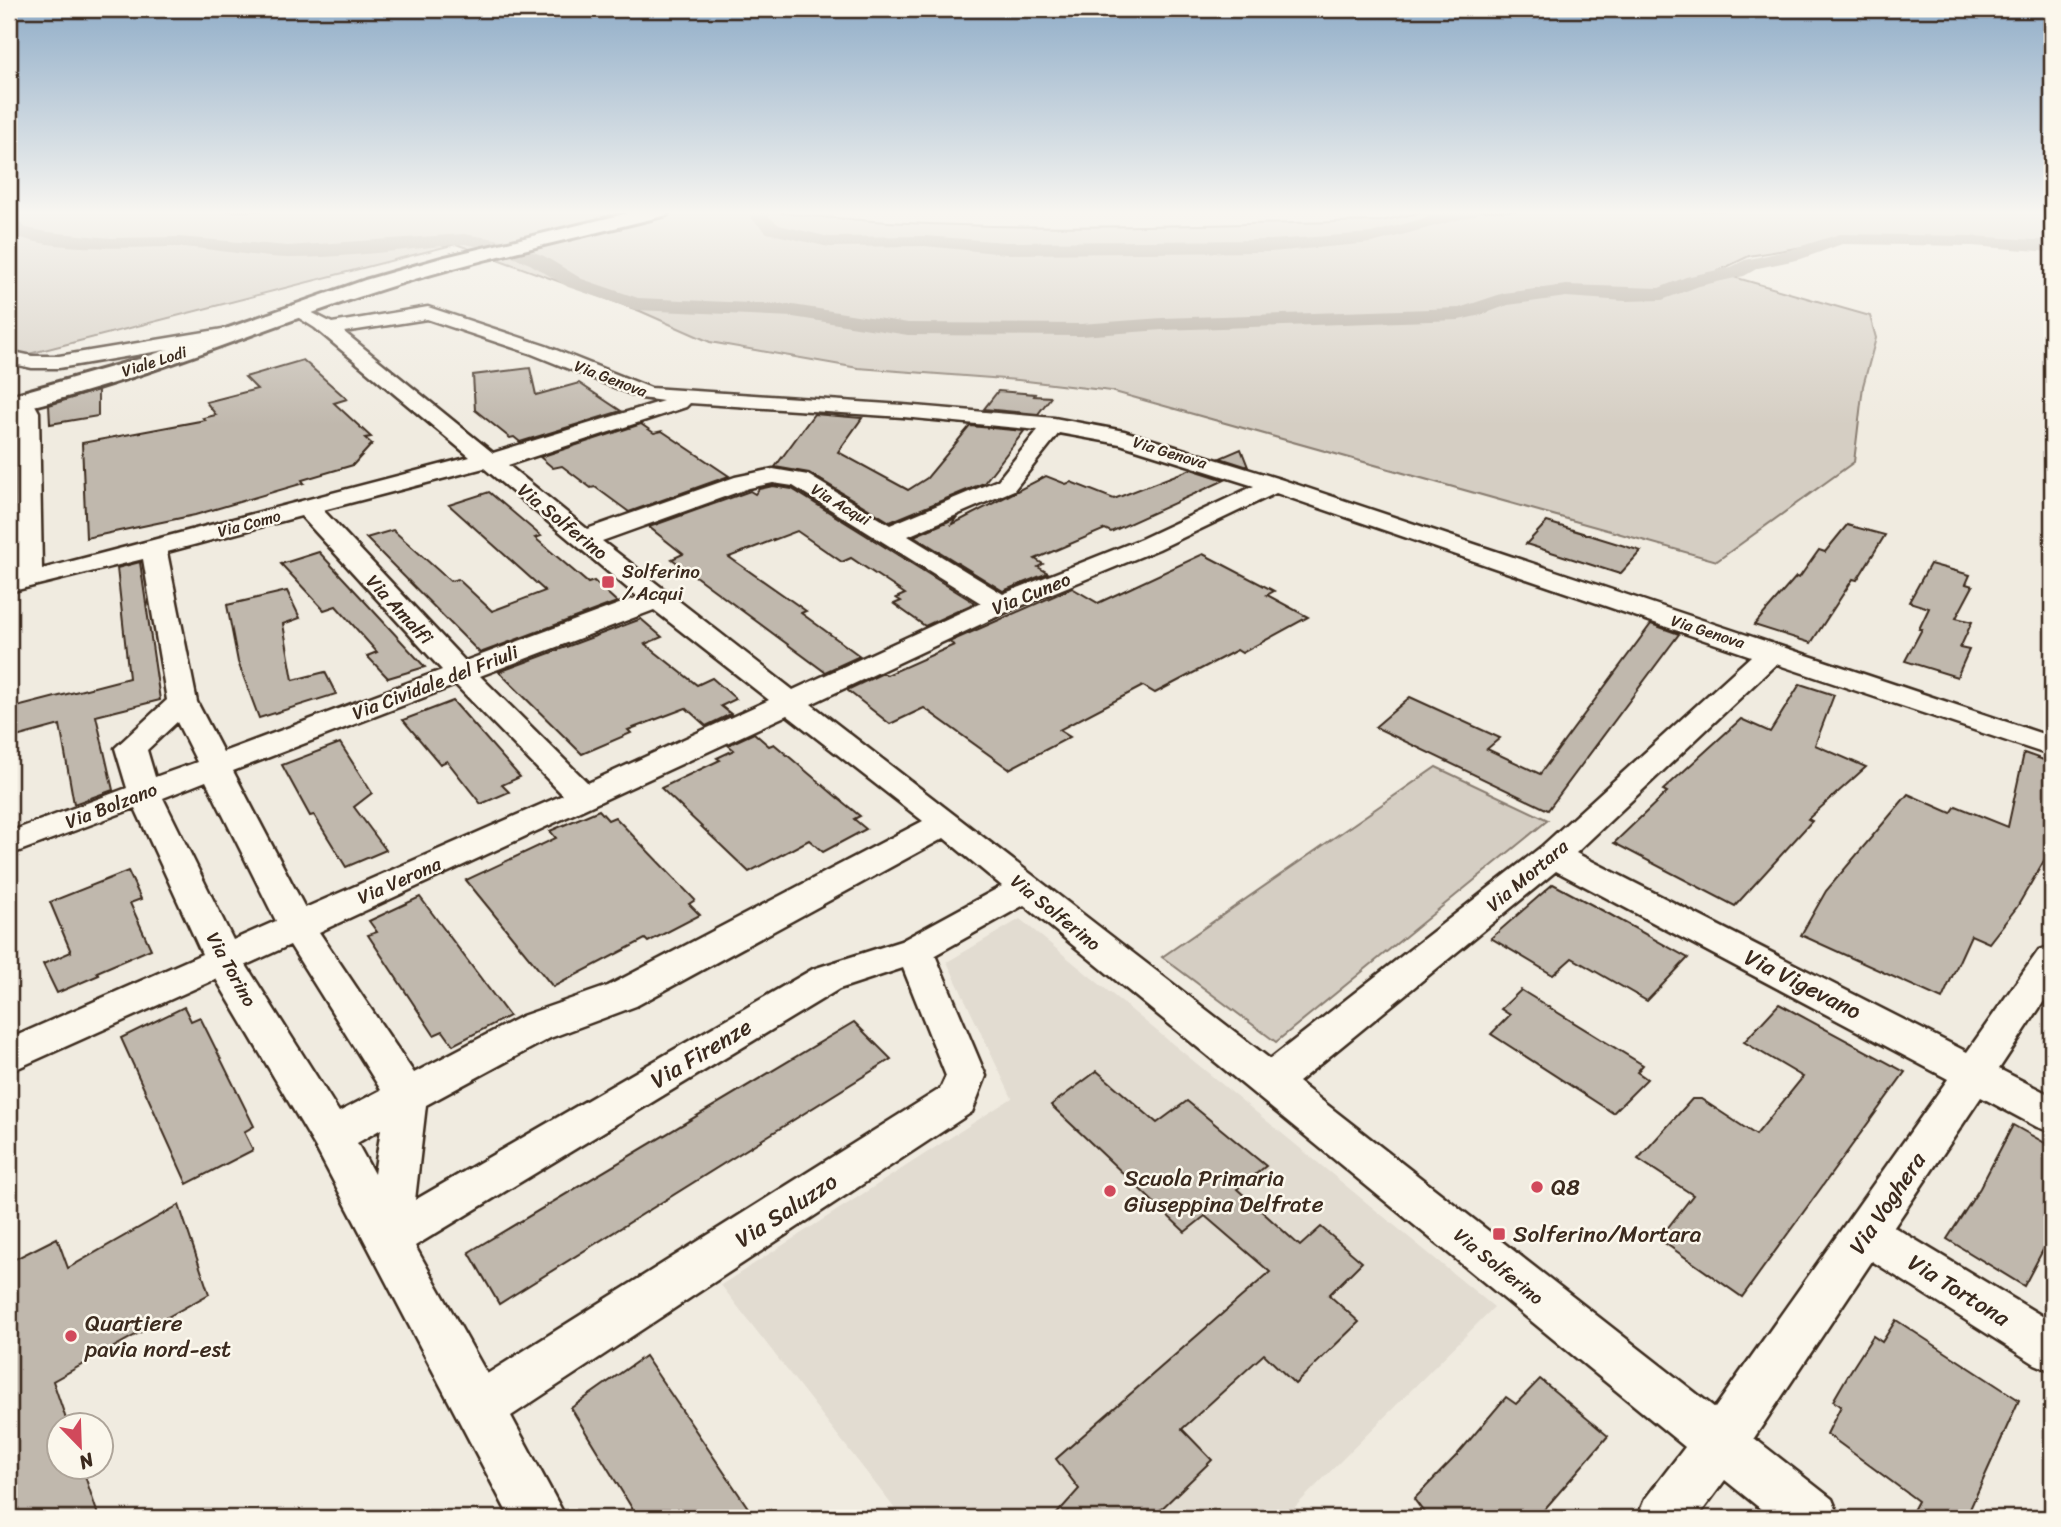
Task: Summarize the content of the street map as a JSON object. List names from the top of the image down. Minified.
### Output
{"streets":{"street":["Viale Lodi","Via Genova","Via Acqui","Via Solferino","Via Como","Via Cuneo","Via Amalfi","Via Cividale del Friuli","Via Bolzano","Via Mortara","Via Verona","Via Torino","Via Vigevano","Via Firenze","Via Voghera","Via Saluzzo","Via Tortona"]},"crossings":[["Viale Lodi","Via Solferino"],["Via Genova","Via Solferino"],["Via Genova","Via Como"],["Via Genova","Via Cuneo"],["Via Genova","Via Mortara"],["Via Acqui","Via Solferino"],["Via Acqui","Via Cuneo"],["Via Solferino","Via Como"],["Via Solferino","Via Cuneo"],["Via Solferino","Via Cividale del Friuli"],["Via Solferino","Via Mortara"],["Via Solferino","Via Verona"],["Via Solferino","Via Firenze"],["Via Solferino","Via Voghera"],["Via Como","Via Amalfi"],["Via Cuneo","Via Verona"],["Via Amalfi","Via Cividale del Friuli"],["Via Amalfi","Via Verona"],["Via Cividale del Friuli","Via Bolzano"],["Via Bolzano","Via Torino"],["Via Mortara","Via Vigevano"],["Via Verona","Via Torino"],["Via Torino","Via Firenze"],["Via Torino","Via Saluzzo"],["Via Vigevano","Via Voghera"],["Via Firenze","Via Saluzzo"],["Via Voghera","Via Tortona"]],"places":{"transit":["Solferino / Acqui","Solferino/Mortara"],"other":["Q8","Scuola Primaria Giuseppina Delfrate","Quartiere pavia nord-est"]},"north":"bottom right"}
